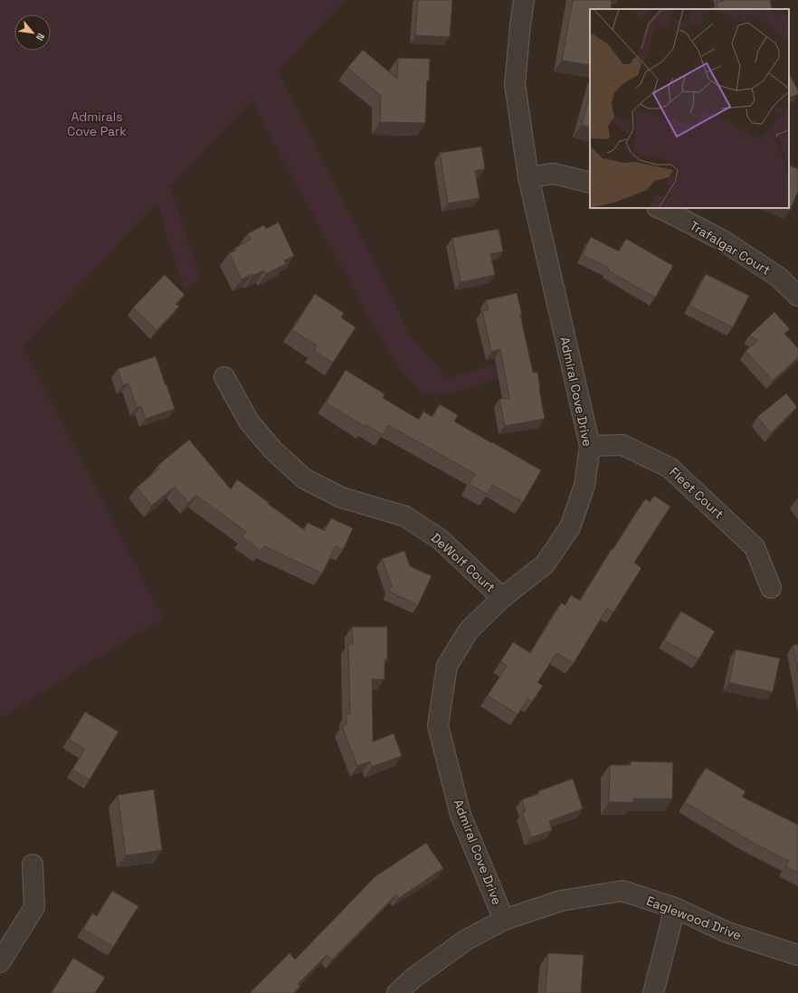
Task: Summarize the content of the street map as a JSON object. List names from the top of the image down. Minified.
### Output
{"streets":{"street":["Trafalgar Court","Admiral Cove Drive","Fleet Court","DeWolf Court","Eaglewood Drive"]},"crossings":[["Admiral Cove Drive","Fleet Court"],["Admiral Cove Drive","DeWolf Court"],["Admiral Cove Drive","Eaglewood Drive"]],"parks":["Admirals Cove Park"],"north":"bottom right"}
